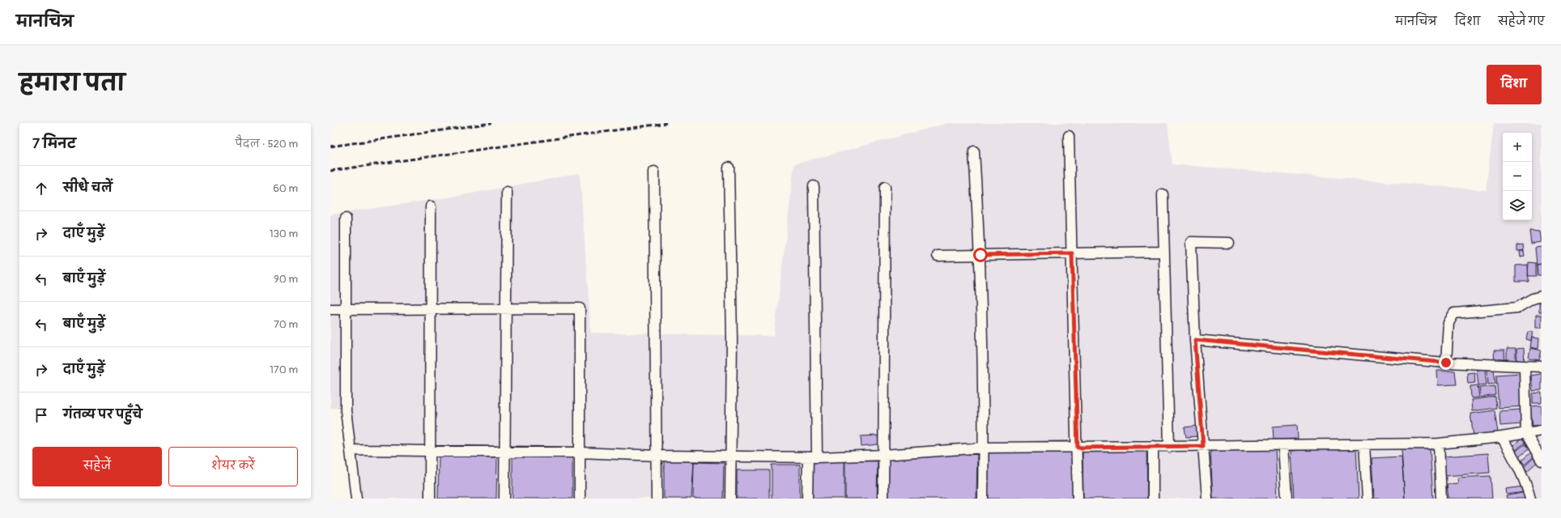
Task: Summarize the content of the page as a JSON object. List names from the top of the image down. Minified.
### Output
{"page":{"header":"मानचित्र","nav":["मानचित्र","दिशा","सहेजे गए"],"title":"हमारा पता","buttons":["दिशा",["सहेजें","शेयर करें"]],"heading":["7 मिनट","पैदल · 520 m"],"map_buttons":["+","−"],"list":[["सीधे चलें","60 m"],["दाएँ मुड़ें","130 m"],["बाएँ मुड़ें","90 m"],["बाएँ मुड़ें","70 m"],["दाएँ मुड़ें","170 m"],"गंतव्य पर पहुँचे"]}}
